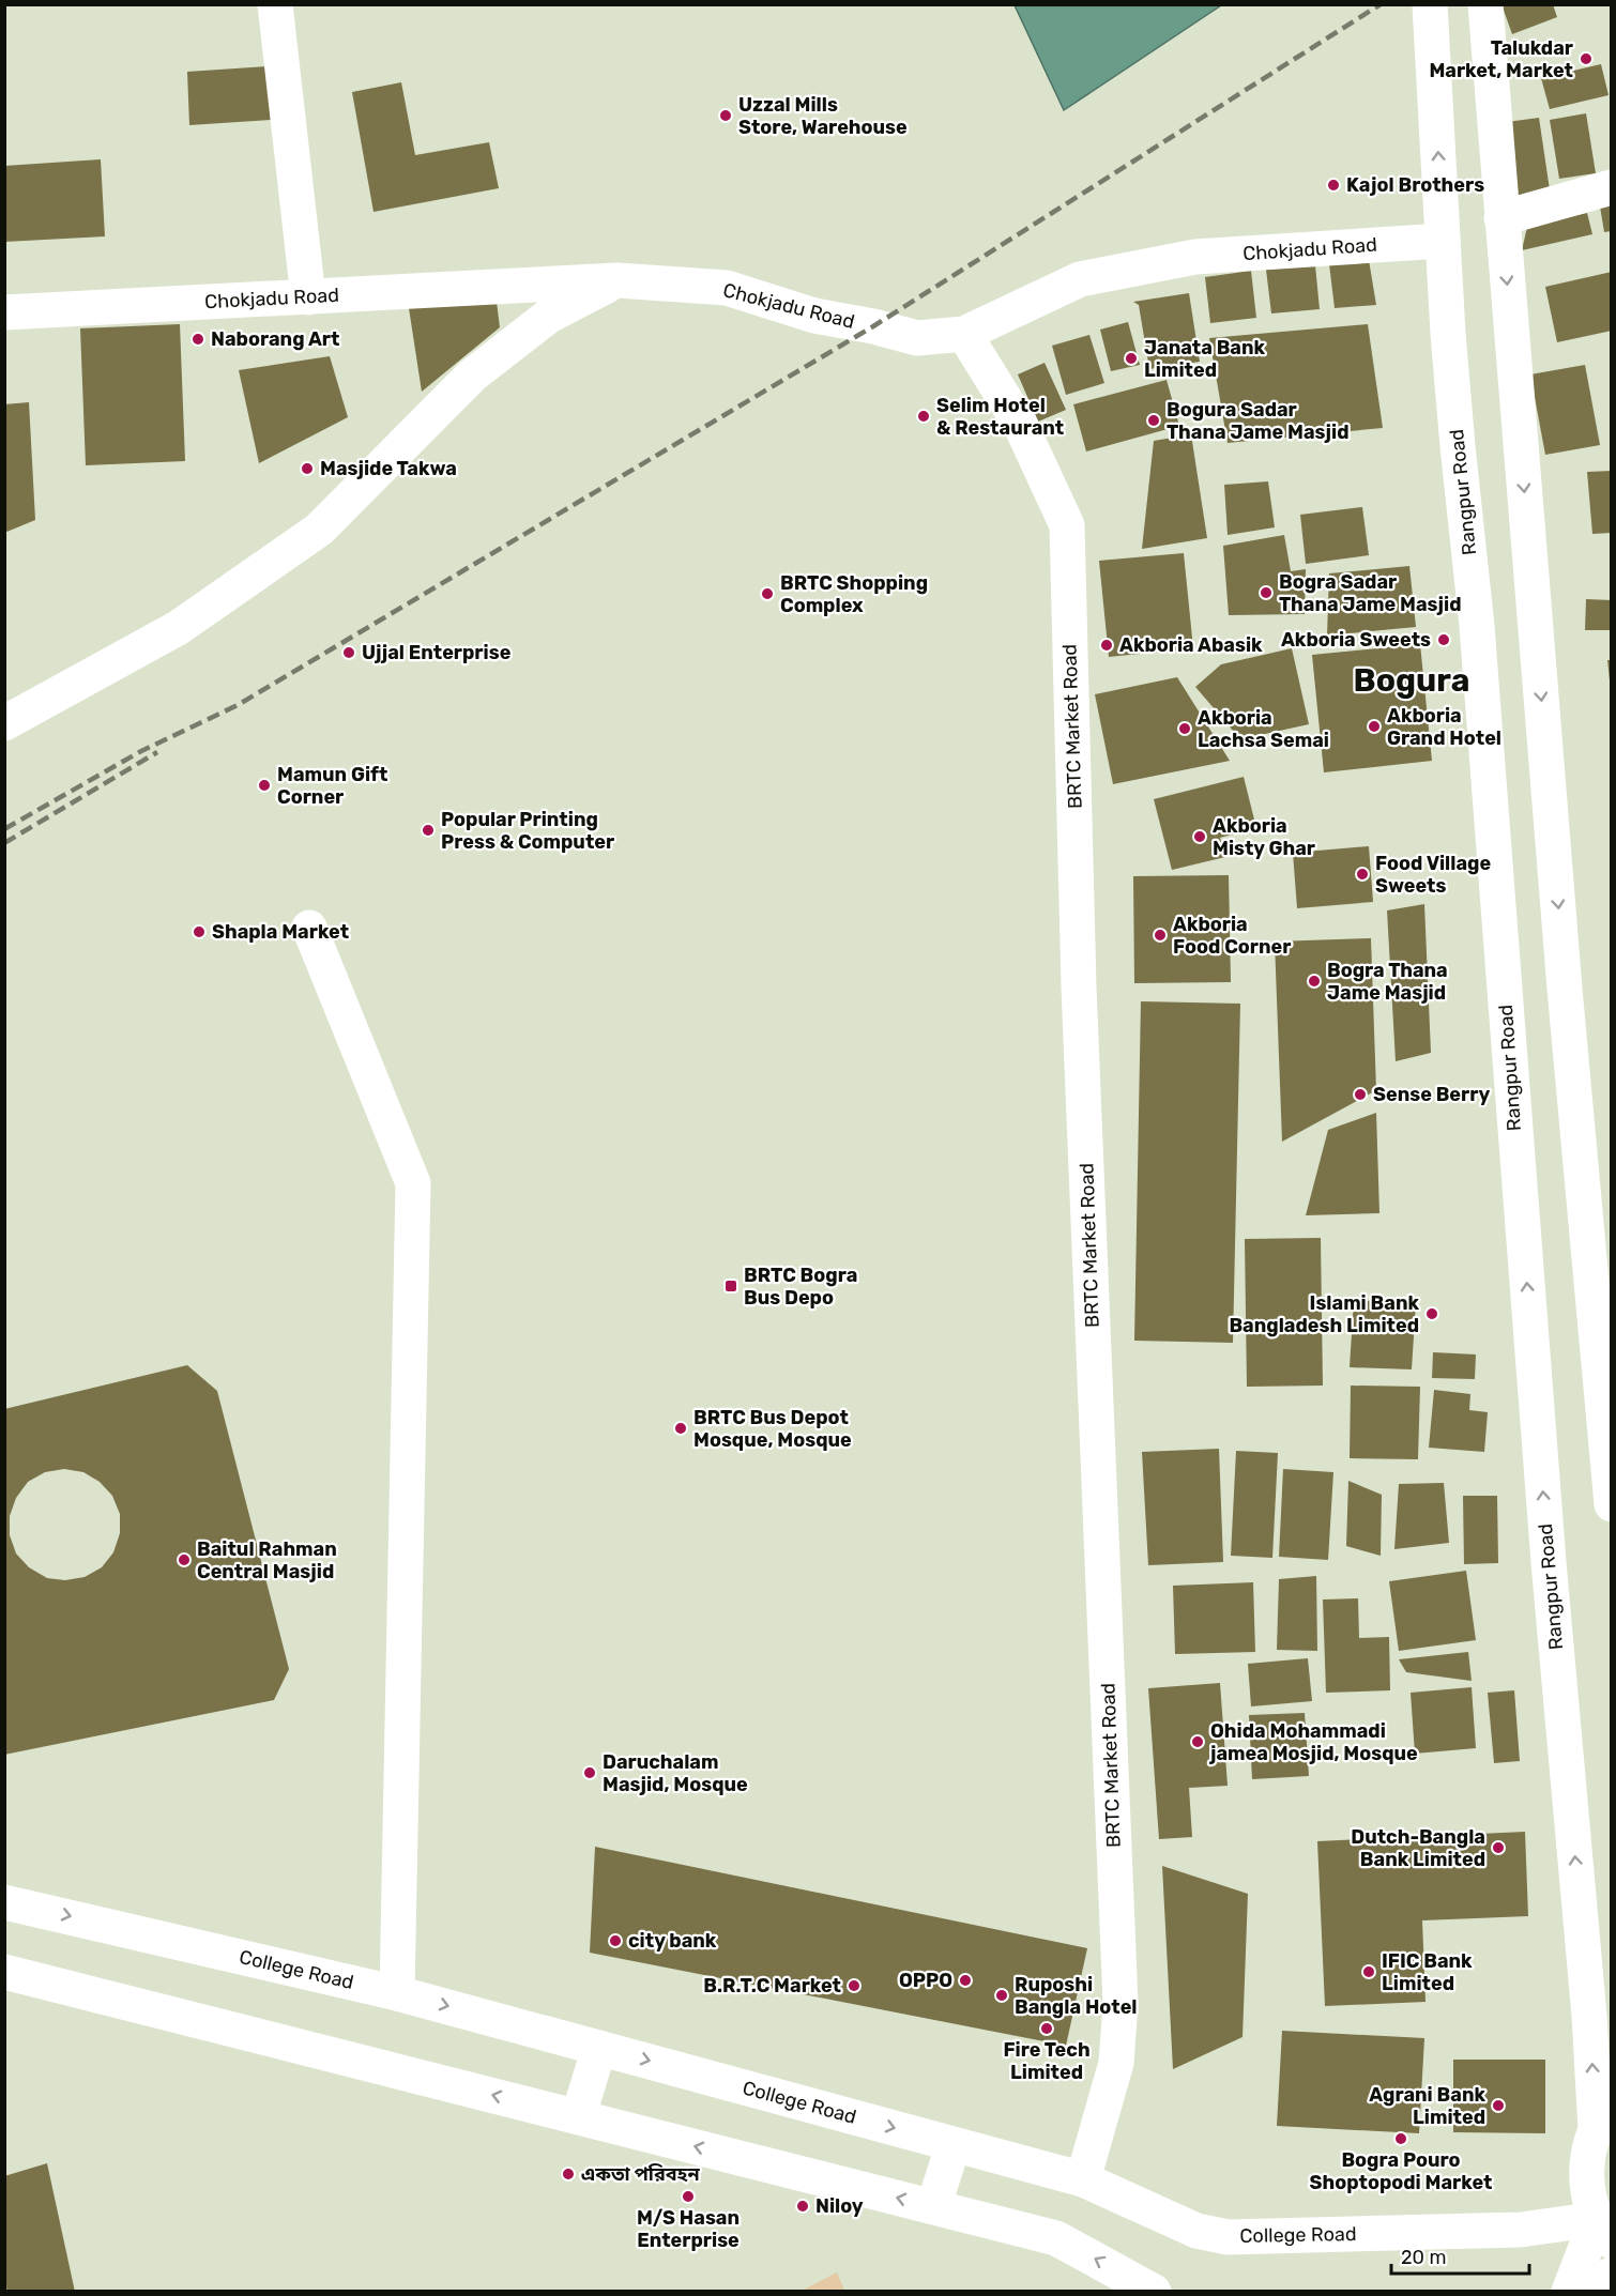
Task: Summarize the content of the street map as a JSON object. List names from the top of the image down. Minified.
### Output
{"streets":{"main road":["Chokjadu Road","Rangpur Road","BRTC Market Road","College Road"]},"crossings":[["Chokjadu Road","Rangpur Road"],["Chokjadu Road","BRTC Market Road"],["Rangpur Road","College Road"],["BRTC Market Road","College Road"]],"districts":["Bogura"],"places":{"other":["Talukdar Market, Market","Uzzal Mills Store, Warehouse","Kajol Brothers","Naborang Art","Janata Bank Limited","Selim Hotel & Restaurant","Bogura Sadar Thana Jame Masjid","Masjide Takwa","Bogra Sadar Thana Jame Masjid","BRTC Shopping Complex","Akboria Sweets","Akboria Abasik","Ujjal Enterprise","Akboria Grand Hotel","Akboria Lachsa Semai","Mamun Gift Corner","Popular Printing Press & Computer","Akboria Misty Ghar","Food Village Sweets","Shapla Market","Akboria Food Corner","Bogra Thana Jame Masjid","Sense Berry","Islami Bank Bangladesh Limited","BRTC Bus Depot Mosque, Mosque","Baitul Rahman Central Masjid","Ohida Mohammadi jamea Mosjid, Mosque","Daruchalam Masjid, Mosque","Dutch-Bangla Bank Limited","city bank","IFIC Bank Limited","OPPO","B.R.T.C Market","Ruposhi Bangla Hotel","Fire Tech Limited","Agrani Bank Limited","Bogra Pouro Shoptopodi Market","একতা পরিবহন","M/S Hasan Enterprise","Niloy"],"transit":["BRTC Bogra Bus Depo"]},"scale_bar":"20 m"}
